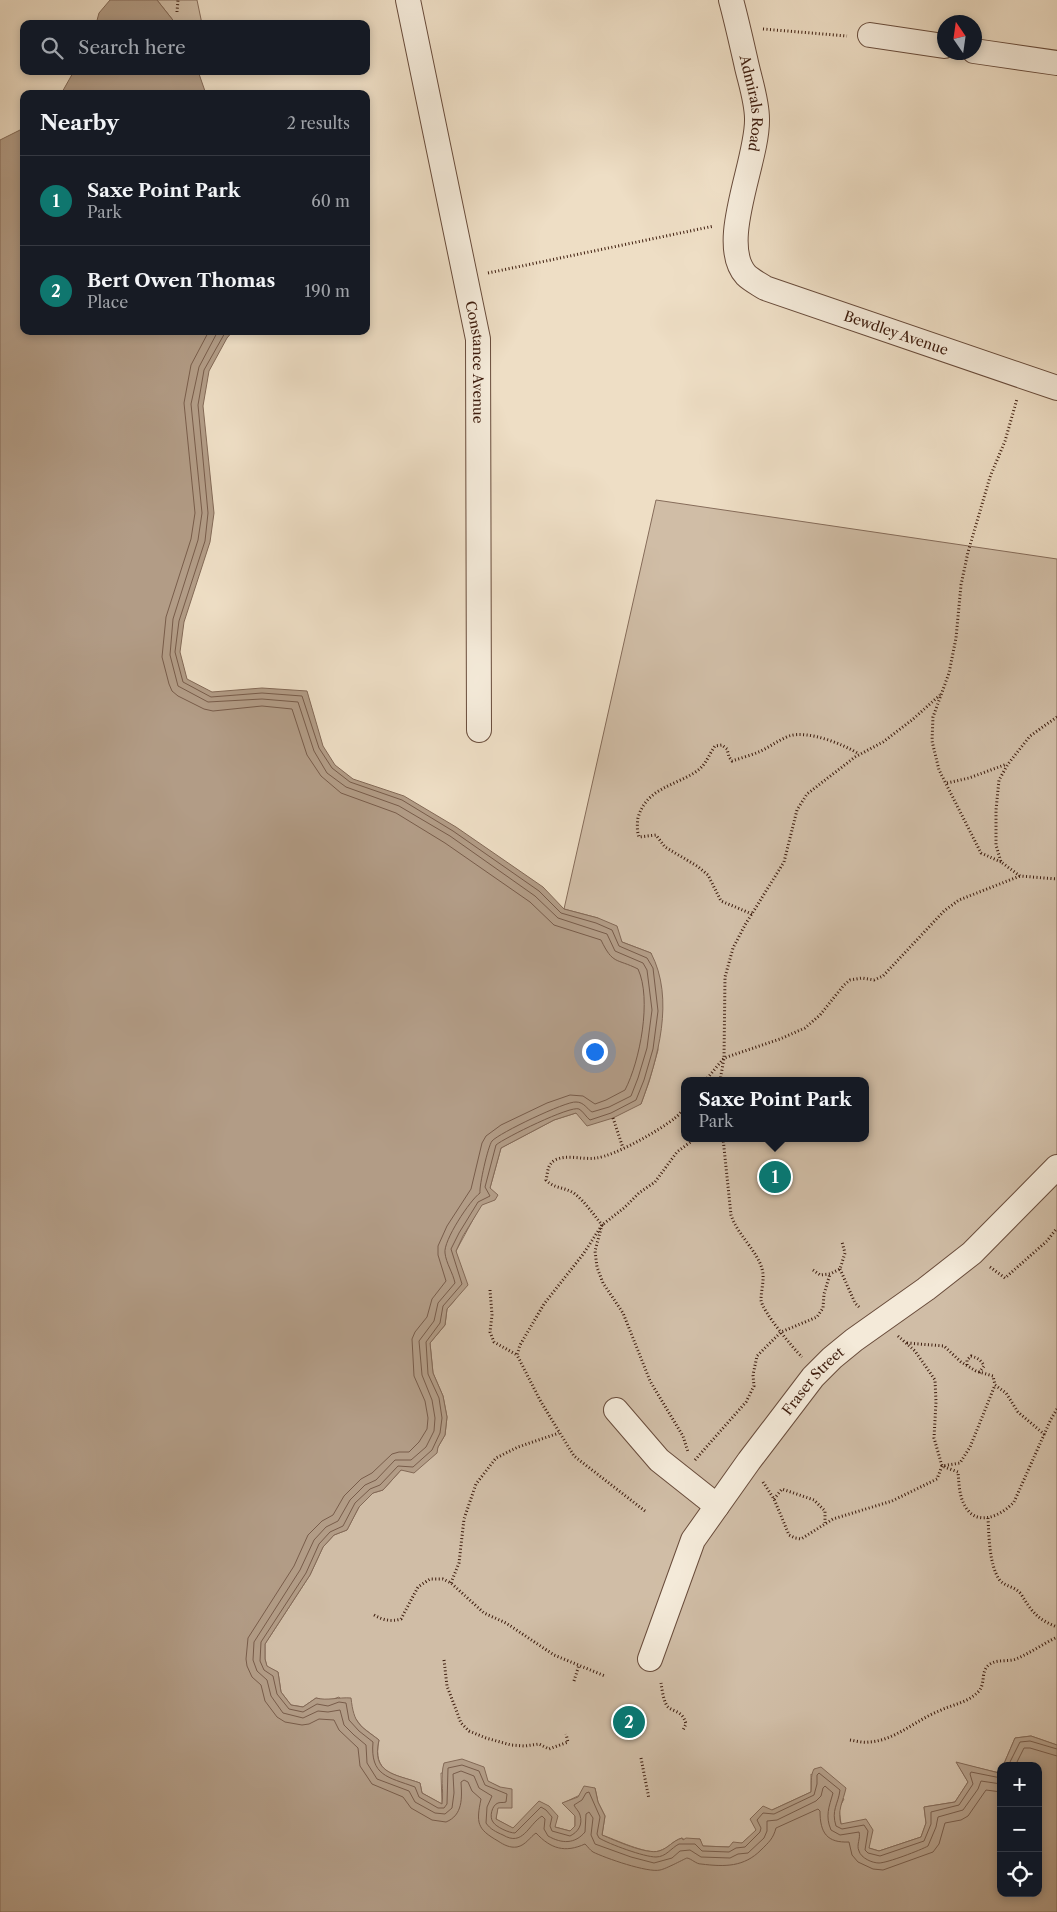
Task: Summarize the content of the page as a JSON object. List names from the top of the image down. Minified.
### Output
{"streets":{"street":["Admirals Road","Bewdley Avenue","Constance Avenue","Fraser Street"]},"crossings":[["Admirals Road","Bewdley Avenue"]],"north":"top","page":{"search":"Search here","heading":["Nearby","2 results"],"list":[{"mark":"1","name":"Saxe Point Park","note":"Park","value":"60 m"},{"mark":"2","name":"Bert Owen Thomas","note":"Place","value":"190 m"}],"popup":["Saxe Point Park","Park"],"pins":["1","2"],"map_buttons":["+","−"]}}
